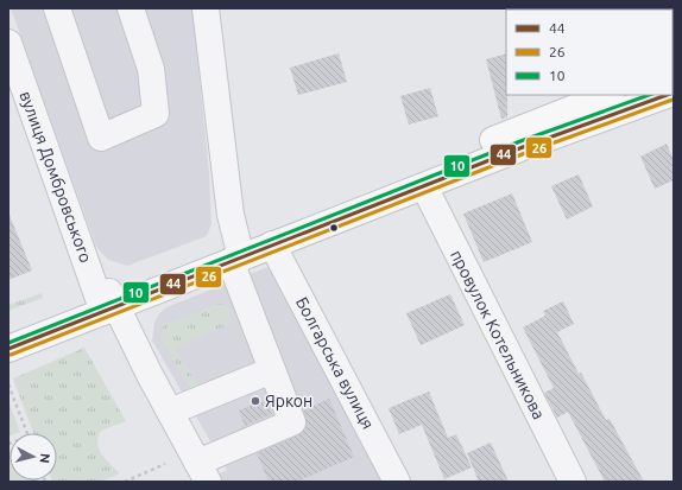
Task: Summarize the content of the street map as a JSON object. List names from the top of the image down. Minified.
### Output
{"streets":{"street":["вулиця Домбровського","провулок Котельникова","Болгарська вулиця"]},"places":["Яркон"],"lines":["transit line 44","transit line 10","transit line 26"],"legend":["44","26","10"],"north":"right"}
